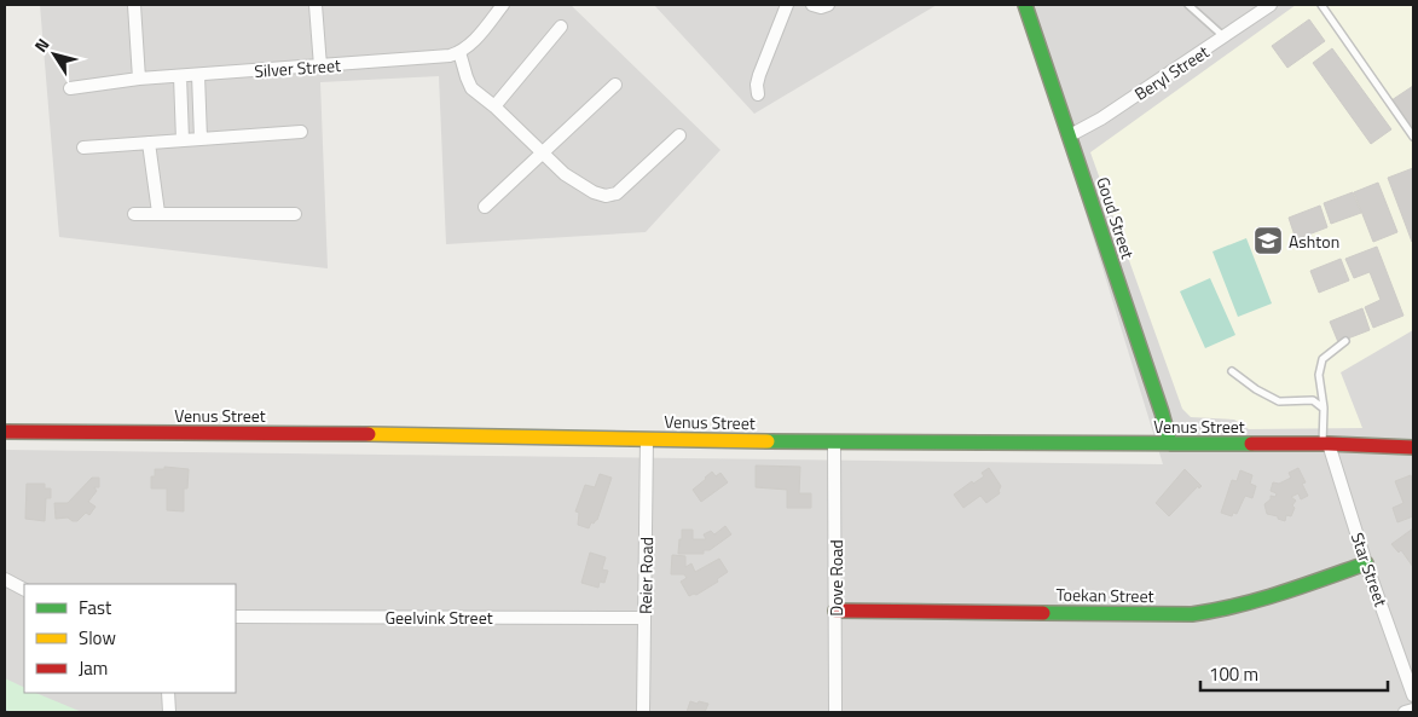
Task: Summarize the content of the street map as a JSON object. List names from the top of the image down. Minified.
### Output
{"streets":{"street":["Silver Street","Beryl Street","Goud Street","Venus Street","Star Street","Reier Road","Dove Road","Toekan Street","Geelvink Street"]},"crossings":[["Beryl Street","Goud Street"],["Goud Street","Venus Street"],["Venus Street","Star Street"],["Venus Street","Reier Road"],["Venus Street","Dove Road"],["Star Street","Toekan Street"],["Reier Road","Geelvink Street"],["Dove Road","Toekan Street"]],"places":{"school or university":["Ashton"]},"legend":["Fast","Slow","Jam"],"scale_bar":"100 m","north":"top left"}
